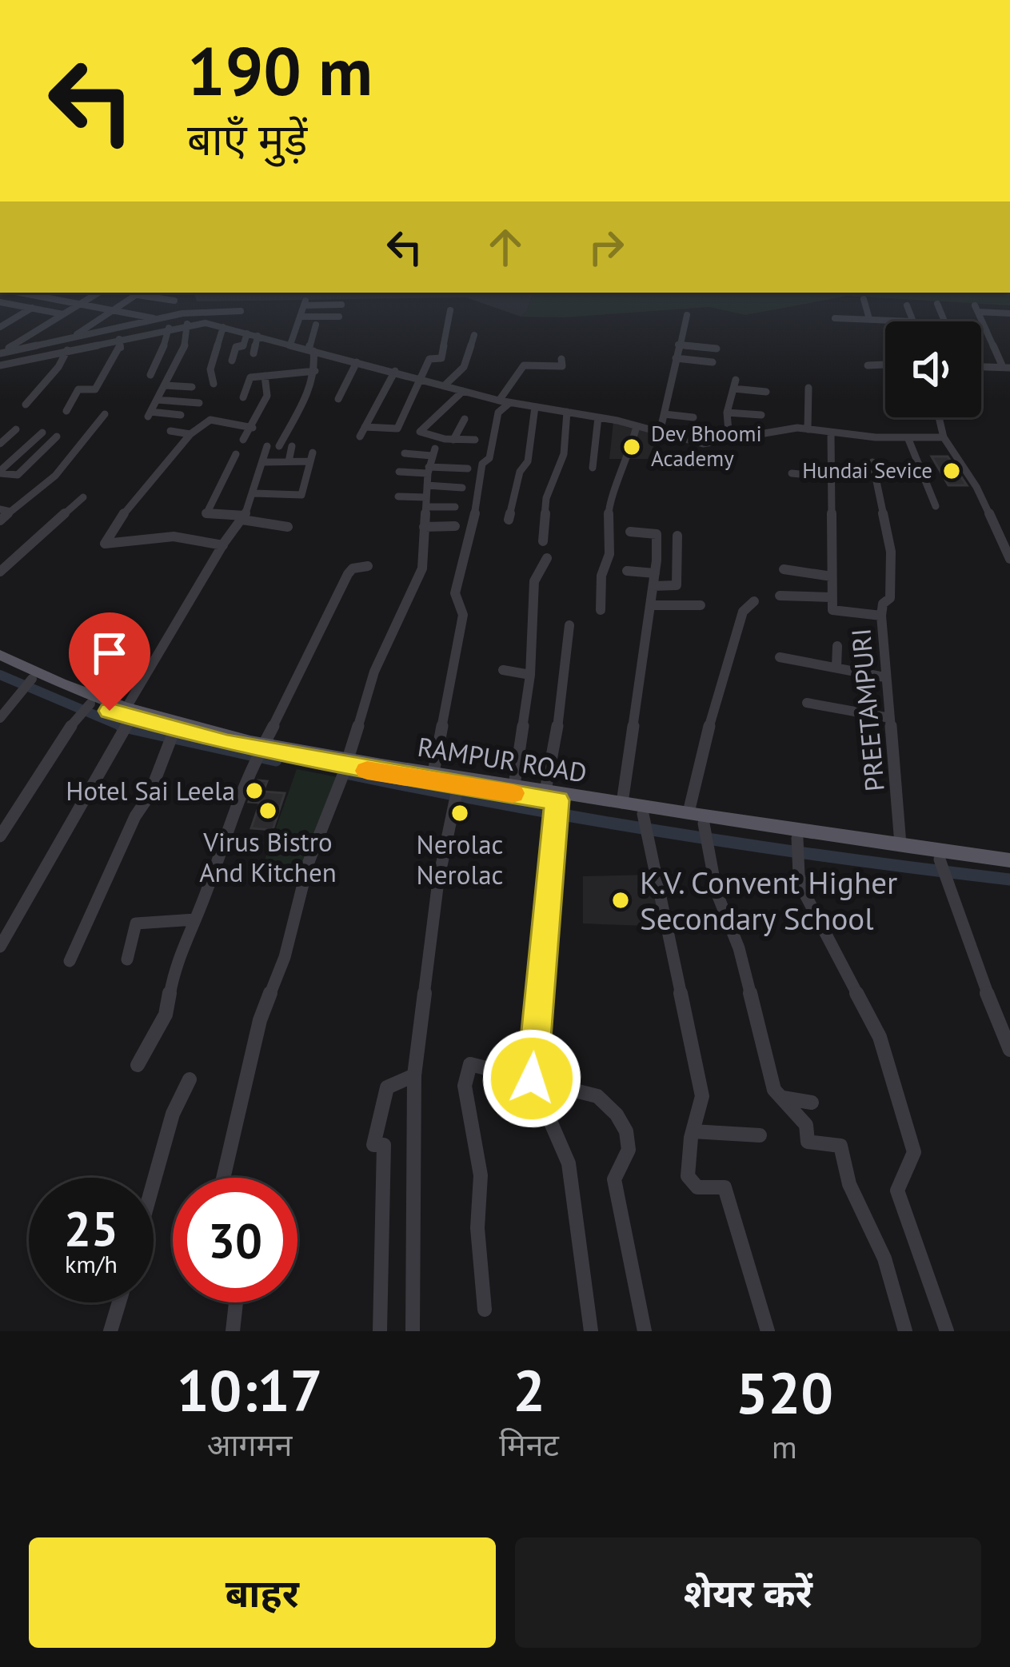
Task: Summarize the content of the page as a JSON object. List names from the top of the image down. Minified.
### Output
{"streets":{"main road":["RAMPUR ROAD"],"street":["PREETAMPURI"]},"crossings":[["PREETAMPURI","RAMPUR ROAD"]],"places":["Dev Bhoomi Academy","Hundai Sevice","Hotel Sai Leela","Virus Bistro And Kitchen","Nerolac Nerolac","K.V. Convent Higher Secondary School"],"page":{"turn":["190 m","बाएँ मुड़ें"],"speed":"25 km/h","limit":"30","eta":["10:17","आगमन","2","मिनट","520","m"],"buttons":["बाहर","शेयर करें"]}}
